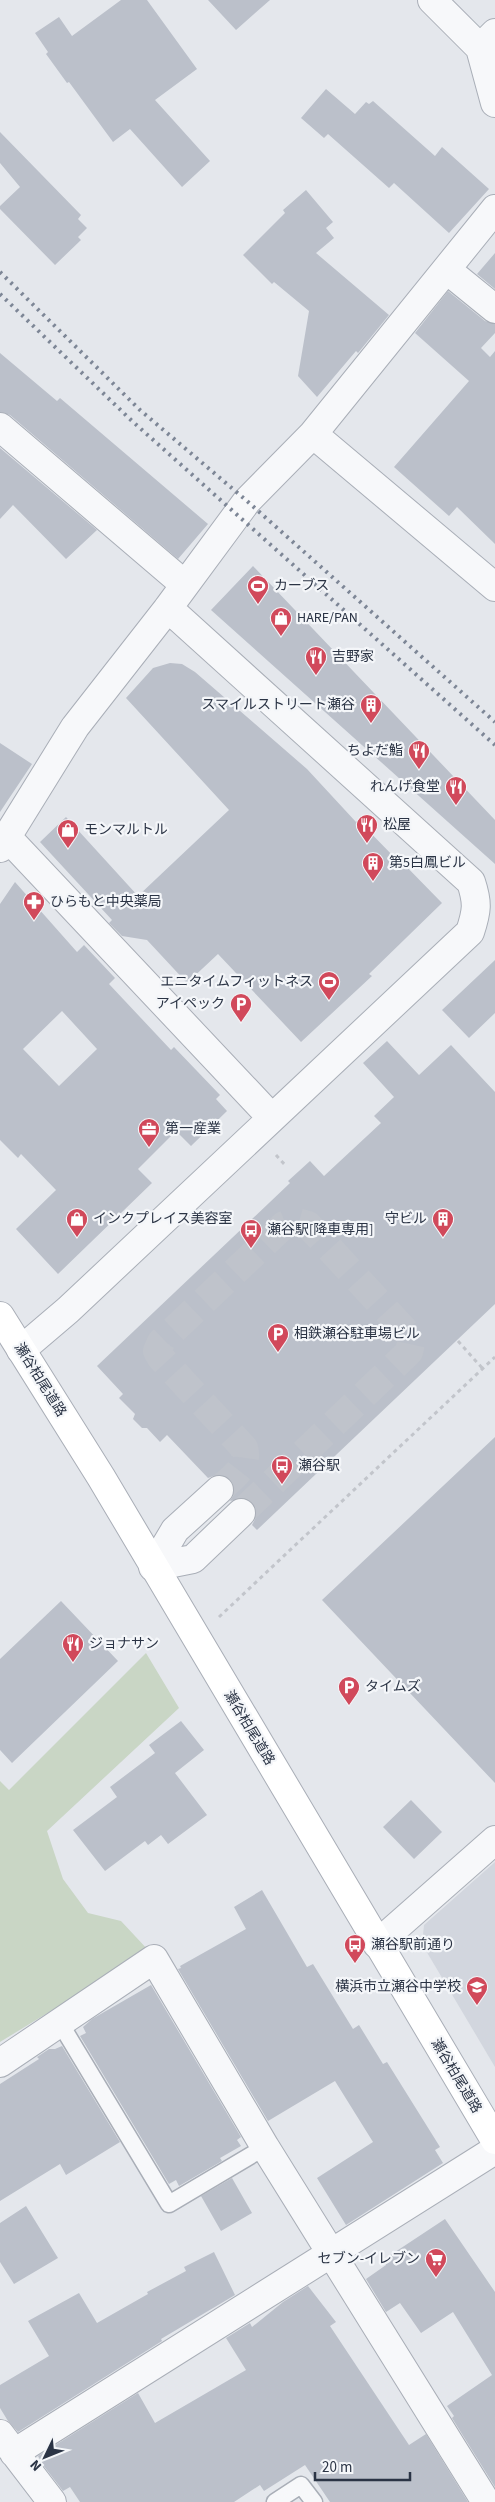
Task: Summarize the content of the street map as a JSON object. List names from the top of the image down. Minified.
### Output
{"streets":{"main road":["瀬谷柏尾道路"]},"places":{"sports":["カーブス","エニタイムフィットネス"],"shop":["HARE/PAN","モンマルトル","インクプレイス美容室"],"restaurant":["吉野家","ちよだ鮨","れんげ食堂","松屋","ジョナサン"],"building":["スマイルストリート瀬谷","第5白鳳ビル","守ビル"],"pharmacy":["ひらもと中央薬局"],"parking":["アイペック","相鉄瀬谷駐車場ビル","タイムズ"],"office":["第一産業"],"bus stop":["瀬谷駅[降車専用]","瀬谷駅","瀬谷駅前通り"],"school or university":["横浜市立瀬谷中学校"],"supermarket":["セブン-イレブン"]},"scale_bar":"20 m","north":"bottom left"}
